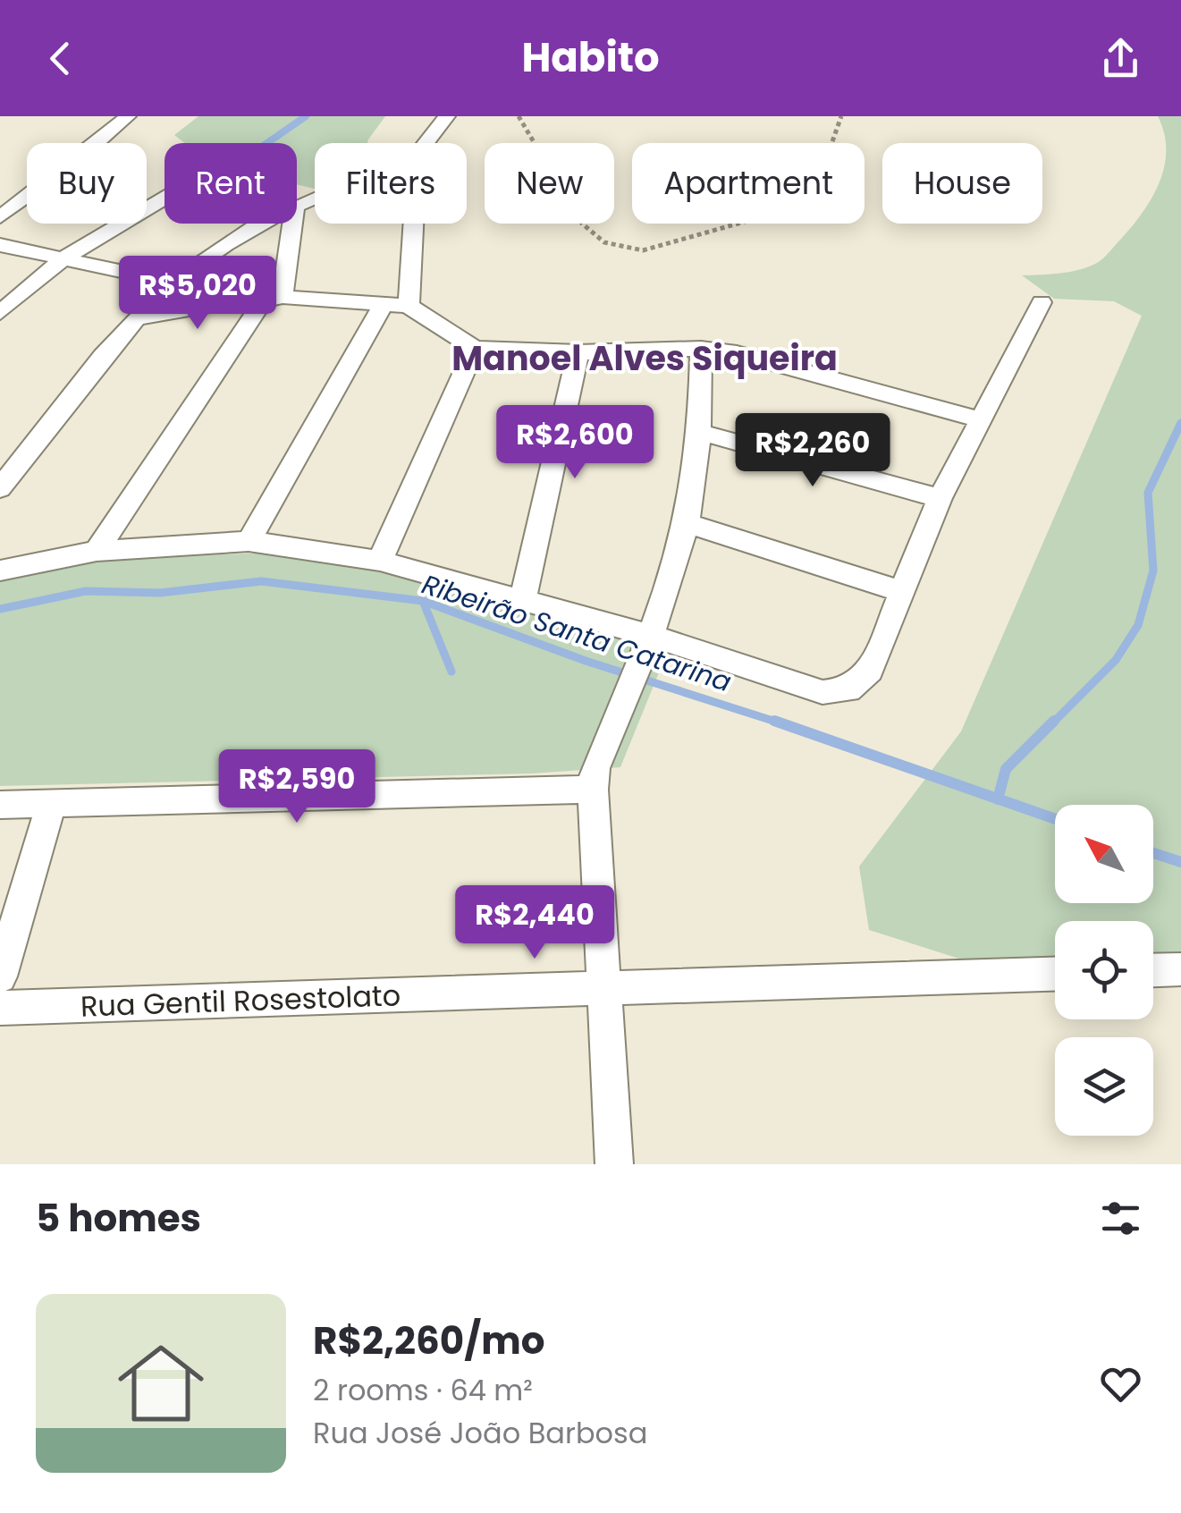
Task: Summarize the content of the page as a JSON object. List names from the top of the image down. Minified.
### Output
{"streets":{"street":["Rua Gentil Rosestolato"]},"districts":["Manoel Alves Siqueira"],"water":["Ribeirão Santa Catarina"],"north":"top left","page":{"header":"Habito","chip":["Buy","Rent","Filters","New","Apartment","House"],"price":["R$5,020","R$2,600","R$2,260","R$2,590","R$2,440"],"heading":"5 homes","list":[{"name":"R$2,260/mo","note":"2 rooms · 64 m² · Rua José João Barbosa"}]}}
